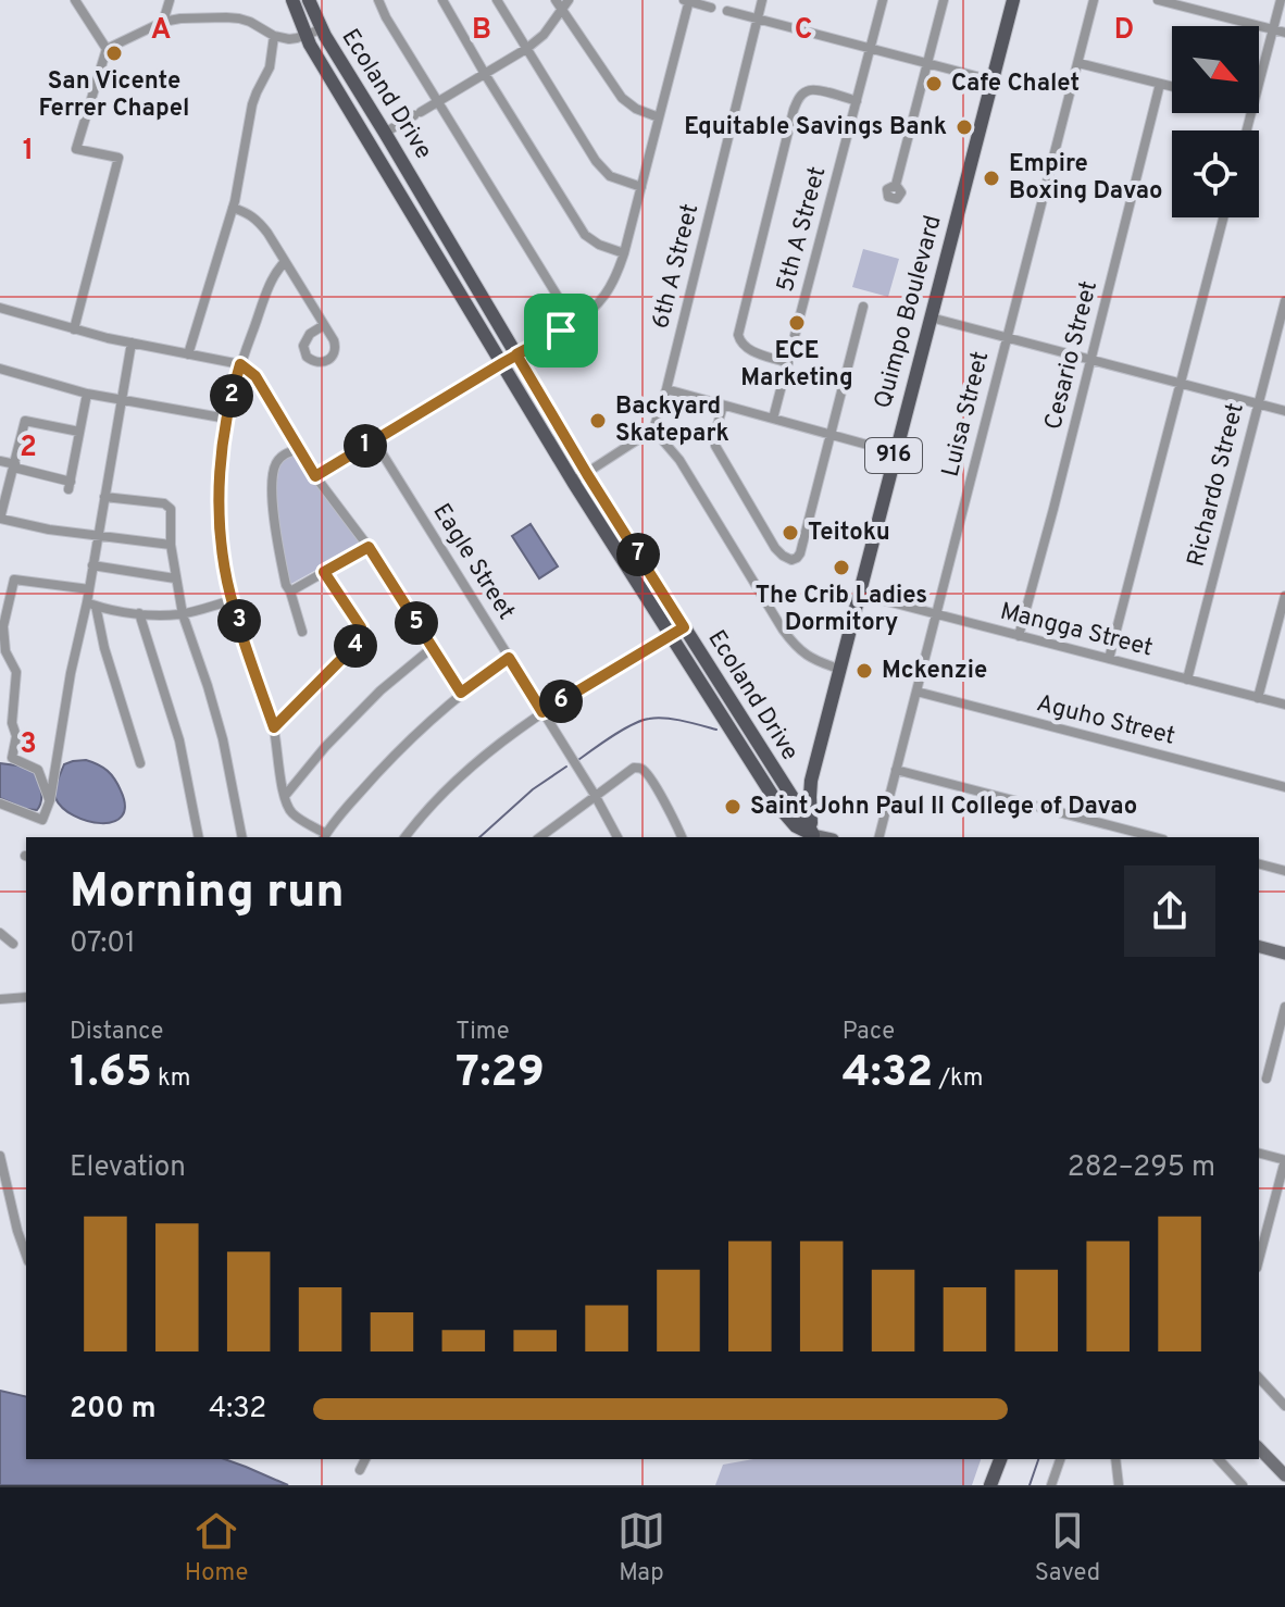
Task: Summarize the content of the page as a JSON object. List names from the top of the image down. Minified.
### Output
{"streets":{"main road":["Ecoland Drive","Quimpo Boulevard","916"],"street":["5th A Street","6th A Street","Cesario Street","Luisa Street","Richardo Street","Eagle Street","Mangga Street","Aguho Street"]},"crossings":[["Ecoland Drive","Quimpo Boulevard"],["Quimpo Boulevard","Mangga Street"],["Cesario Street","Mangga Street"],["Luisa Street","Mangga Street"],["Luisa Street","Aguho Street"],["Richardo Street","Mangga Street"]],"places":["San Vicente Ferrer Chapel","Cafe Chalet","Equitable Savings Bank","Empire Boxing Davao","ECE Marketing","Backyard Skatepark","Teitoku","The Crib Ladies Dormitory","Mckenzie","Saint John Paul II College of Davao"],"north":"bottom right","page":{"pins":["2","1","7","3","5","4","6"],"heading":["Morning run","07:01"],"stats":[["Distance","1.65 km"],["Time","7:29"],["Pace","4:32 /km"]],"chart":["Elevation","282–295 m"],"list":[{"name":"200 m","note":"4:32"}],"tabs":["Home","Map","Saved"]},"grid":{"columns":["A","B","C","D"],"rows":["1","2","3"]}}
